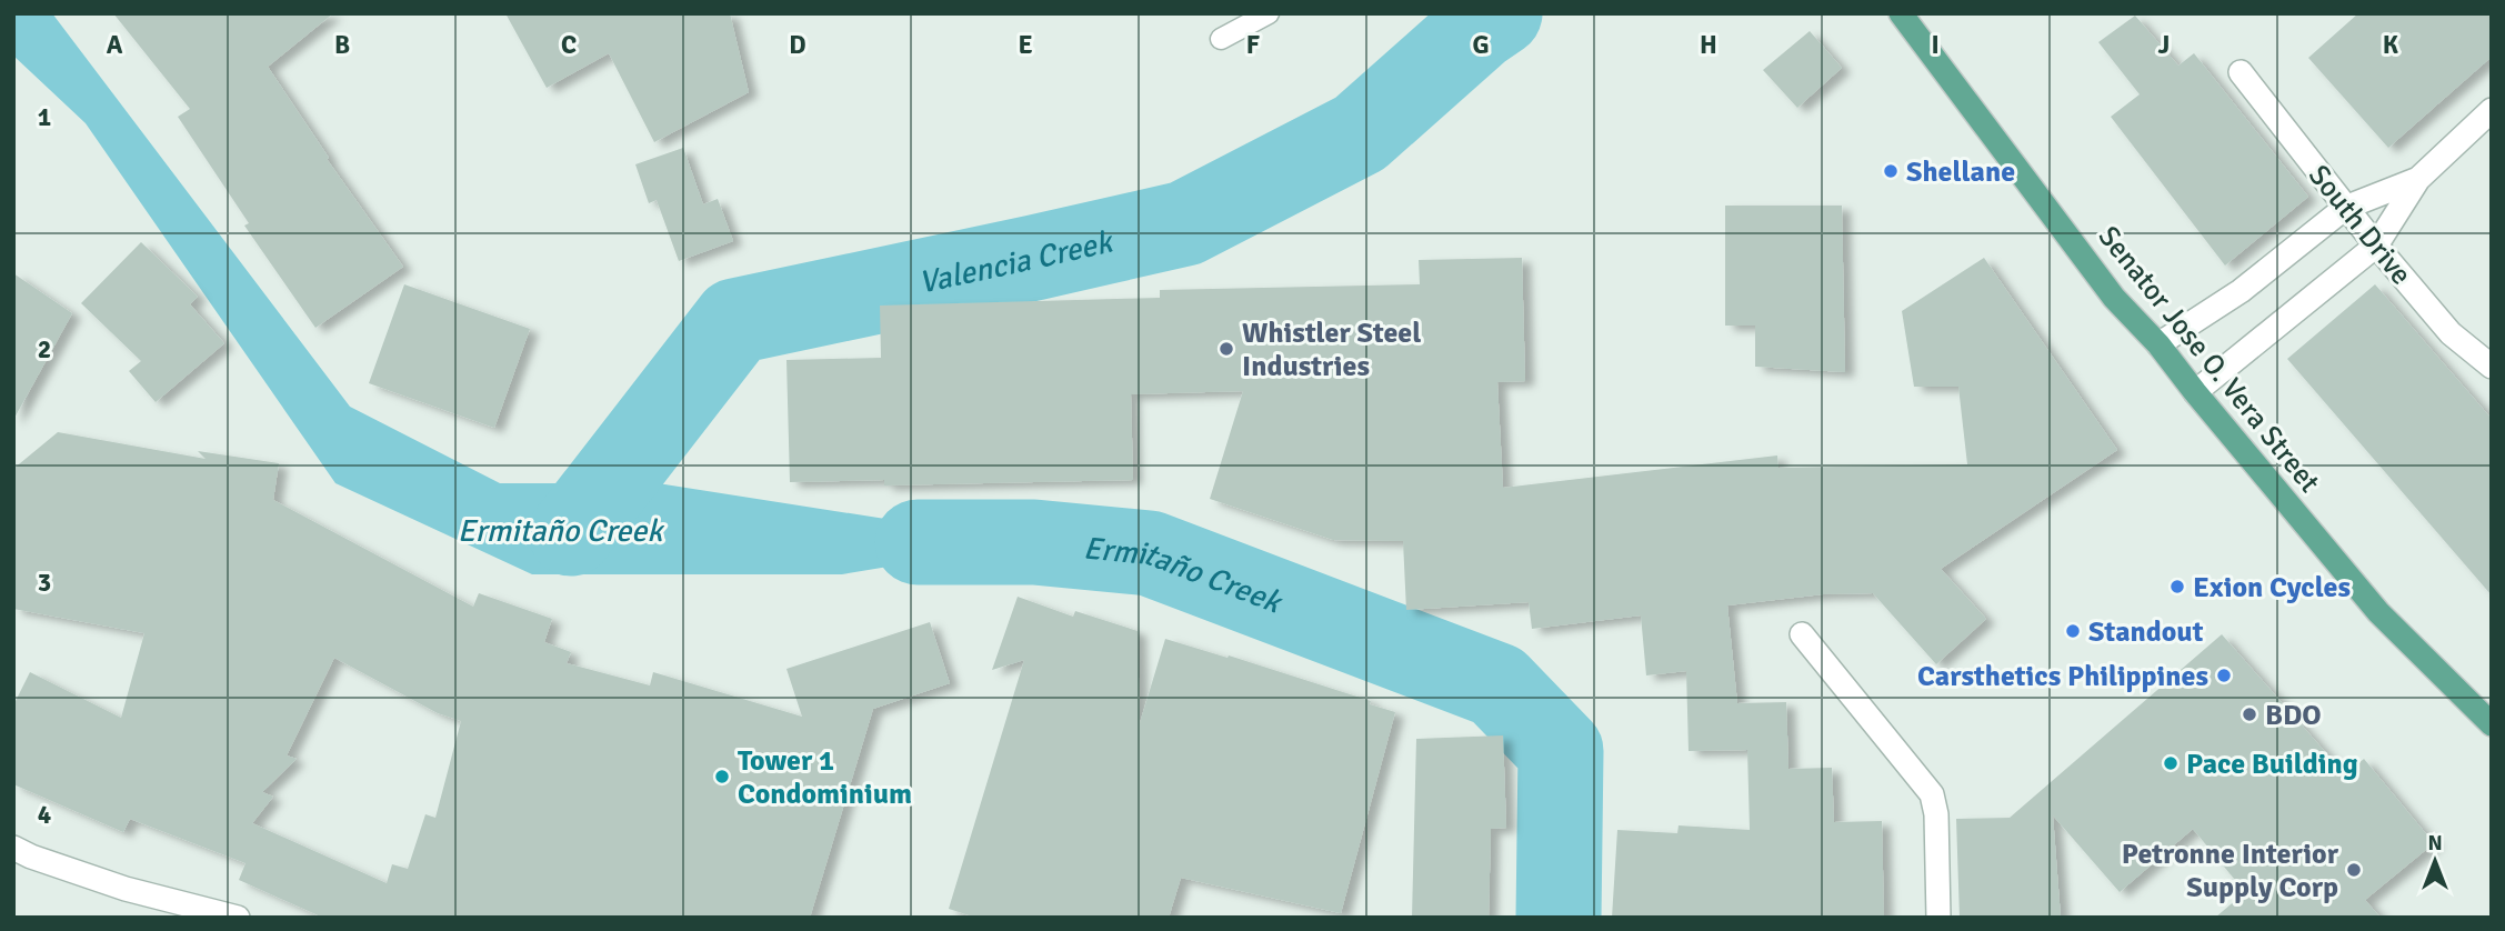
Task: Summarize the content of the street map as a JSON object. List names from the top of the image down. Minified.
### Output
{"streets":{"main road":["Senator Jose O. Vera Street"],"street":["South Drive"]},"water":["Valencia Creek","Ermitaño Creek"],"places":["Shellane","Whistler Steel Industries","Exion Cycles","Standout","Carsthetics Philippines","BDO","Pace Building","Tower 1 Condominium","Petronne Interior Supply Corp"],"north":"top","grid":{"columns":["A","B","C","D","E","F","G","H","I","J","K"],"rows":["1","2","3","4"]}}
